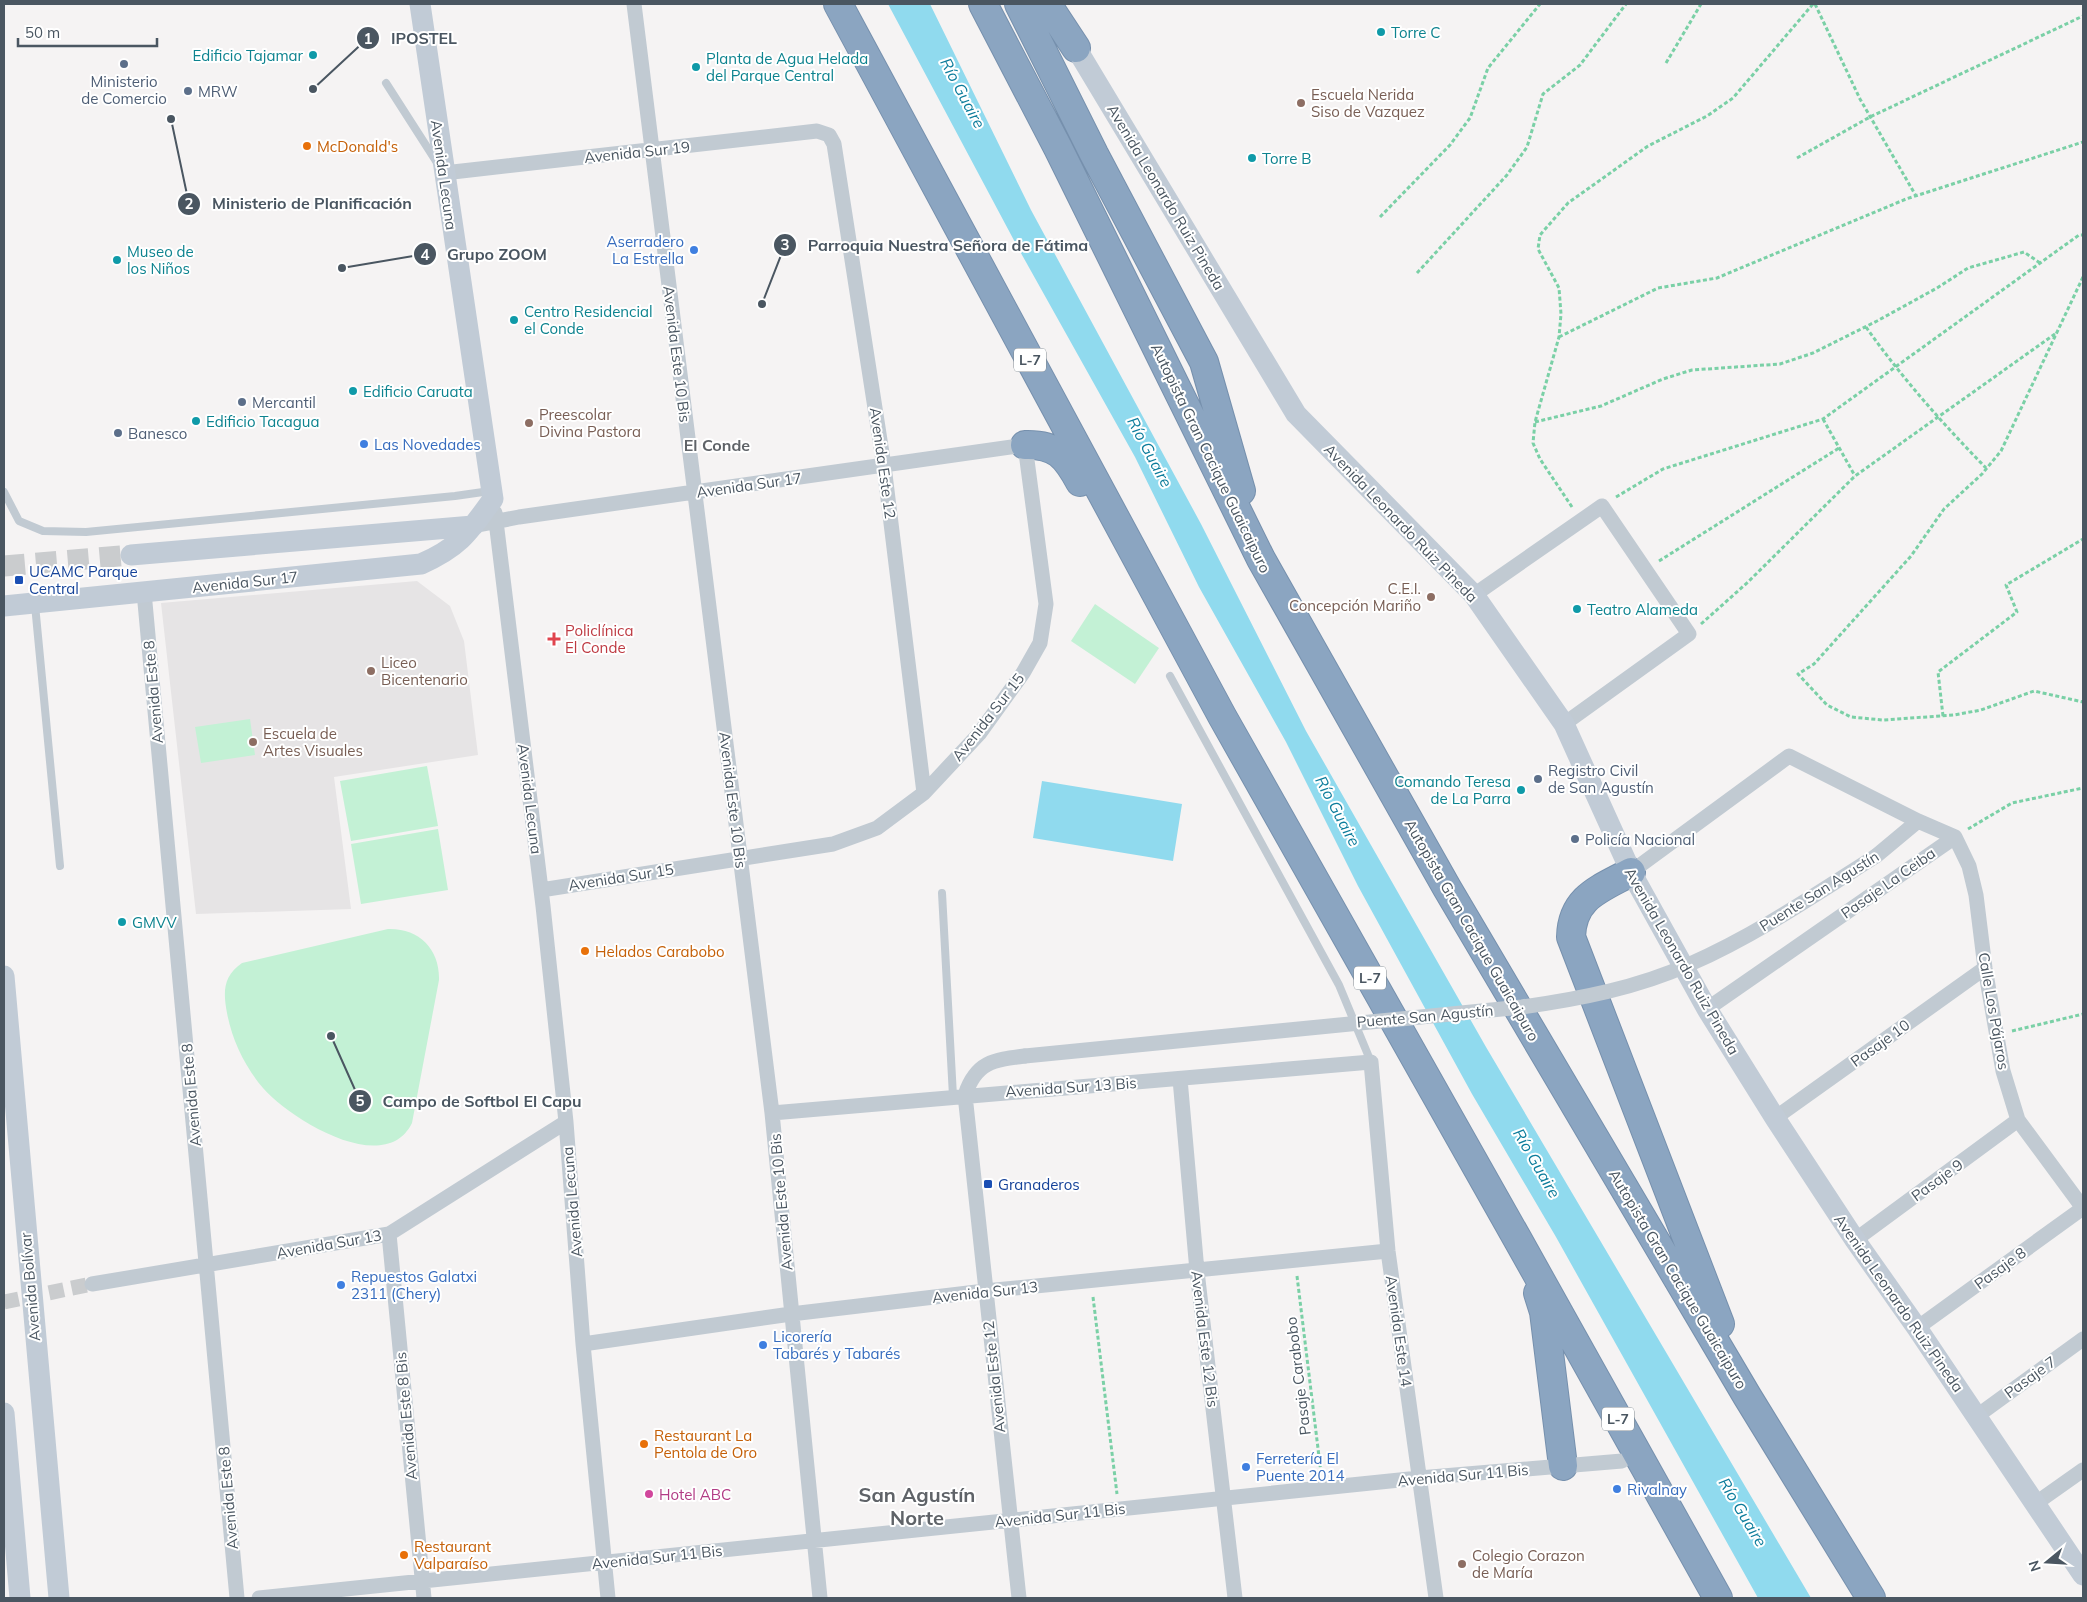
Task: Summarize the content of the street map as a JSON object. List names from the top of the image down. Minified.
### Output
{"streets":{"highway":["L-7","Autopista Gran Cacique Guaicaipuro"],"main road":["Avenida Lecuna","Avenida Leonardo Ruiz Pineda","Avenida Sur 17","Avenida Bolívar"],"street":["Avenida Sur 19","Avenida Este 10 Bis","Avenida Este 12","Avenida Este 8","Avenida Sur 15","Pasaje La Ceiba","Puente San Agustín","Calle Los Pájaros","Pasaje 10","Avenida Sur 13 Bis","Pasaje 9","Avenida Sur 13","Pasaje 8","Avenida Este 14","Avenida Este 12 Bis","Pasaje 7","Avenida Este 8 Bis","Avenida Sur 11 Bis"],"path":["Pasaje Carabobo"]},"crossings":[["Avenida Sur 19","Avenida Lecuna"],["Avenida Sur 19","Avenida Este 10 Bis"],["Avenida Sur 19","Avenida Este 12"],["Avenida Lecuna","Avenida Sur 17"],["Avenida Lecuna","Avenida Sur 15"],["Avenida Lecuna","Avenida Sur 13"],["Avenida Lecuna","Avenida Sur 11 Bis"],["Avenida Leonardo Ruiz Pineda","Pasaje La Ceiba"],["Avenida Leonardo Ruiz Pineda","Pasaje 10"],["Avenida Leonardo Ruiz Pineda","Pasaje 9"],["Avenida Leonardo Ruiz Pineda","Pasaje 8"],["Avenida Leonardo Ruiz Pineda","Pasaje 7"],["Avenida Este 10 Bis","Avenida Sur 17"],["Avenida Este 10 Bis","Avenida Sur 15"],["Avenida Este 10 Bis","Avenida Sur 13 Bis"],["Avenida Este 10 Bis","Avenida Sur 13"],["Avenida Este 10 Bis","Avenida Sur 11 Bis"],["Avenida Este 12","Avenida Sur 17"],["Avenida Este 12","Avenida Sur 15"],["Avenida Este 12","Puente San Agustín"],["Avenida Este 12","Avenida Sur 13 Bis"],["Avenida Este 12","Avenida Sur 13"],["Avenida Este 12","Avenida Sur 11 Bis"],["Avenida Sur 17","Avenida Este 8"],["Avenida Sur 17","Avenida Sur 15"],["Avenida Este 8","Avenida Sur 13"],["Pasaje La Ceiba","Calle Los Pájaros"],["Puente San Agustín","Avenida Sur 13 Bis"],["Calle Los Pájaros","Pasaje 10"],["Calle Los Pájaros","Pasaje 9"],["Calle Los Pájaros","Pasaje 8"],["Avenida Sur 13 Bis","Avenida Este 14"],["Avenida Sur 13 Bis","Avenida Este 12 Bis"],["Avenida Sur 13","Avenida Este 14"],["Avenida Sur 13","Avenida Este 12 Bis"],["Avenida Sur 13","Pasaje Carabobo"],["Avenida Sur 13","Avenida Este 8 Bis"],["Avenida Este 14","Avenida Sur 11 Bis"],["Avenida Este 12 Bis","Avenida Sur 11 Bis"],["Pasaje Carabobo","Avenida Sur 11 Bis"],["Avenida Este 8 Bis","Avenida Sur 11 Bis"]],"districts":["El Conde","San Agustín Norte"],"water":["Río Guaire"],"places":{"other":["Torre C","Edificio Tajamar","Ministerio de Comercio","Planta de Agua Helada del Parque Central","IPOSTEL","MRW","Escuela Nerida Siso de Vazquez","Ministerio de Planificación","McDonald's","Torre B","Aserradero La Estrella","Museo de los Niños","Grupo ZOOM","Parroquia Nuestra Señora de Fátima","Centro Residencial el Conde","Edificio Caruata","Mercantil","Edificio Tacagua","Preescolar Divina Pastora","Banesco","Las Novedades","C.E.I. Concepción Mariño","Teatro Alameda","Liceo Bicentenario","Escuela de Artes Visuales","Registro Civil de San Agustín","Comando Teresa de La Parra","Policía Nacional","GMVV","Helados Carabobo","Campo de Softbol El Capu","Repuestos Galatxi 2311 (Chery)","Licorería Tabarés y Tabarés","Restaurant La Pentola de Oro","Ferretería El Puente 2014","Rivalnay","Hotel ABC","Restaurant Valparaíso","Colegio Corazon de María"],"transit":["UCAMC Parque Central","Granaderos"],"health":["Policlínica El Conde"]},"scale_bar":"50 m","north":"left"}
